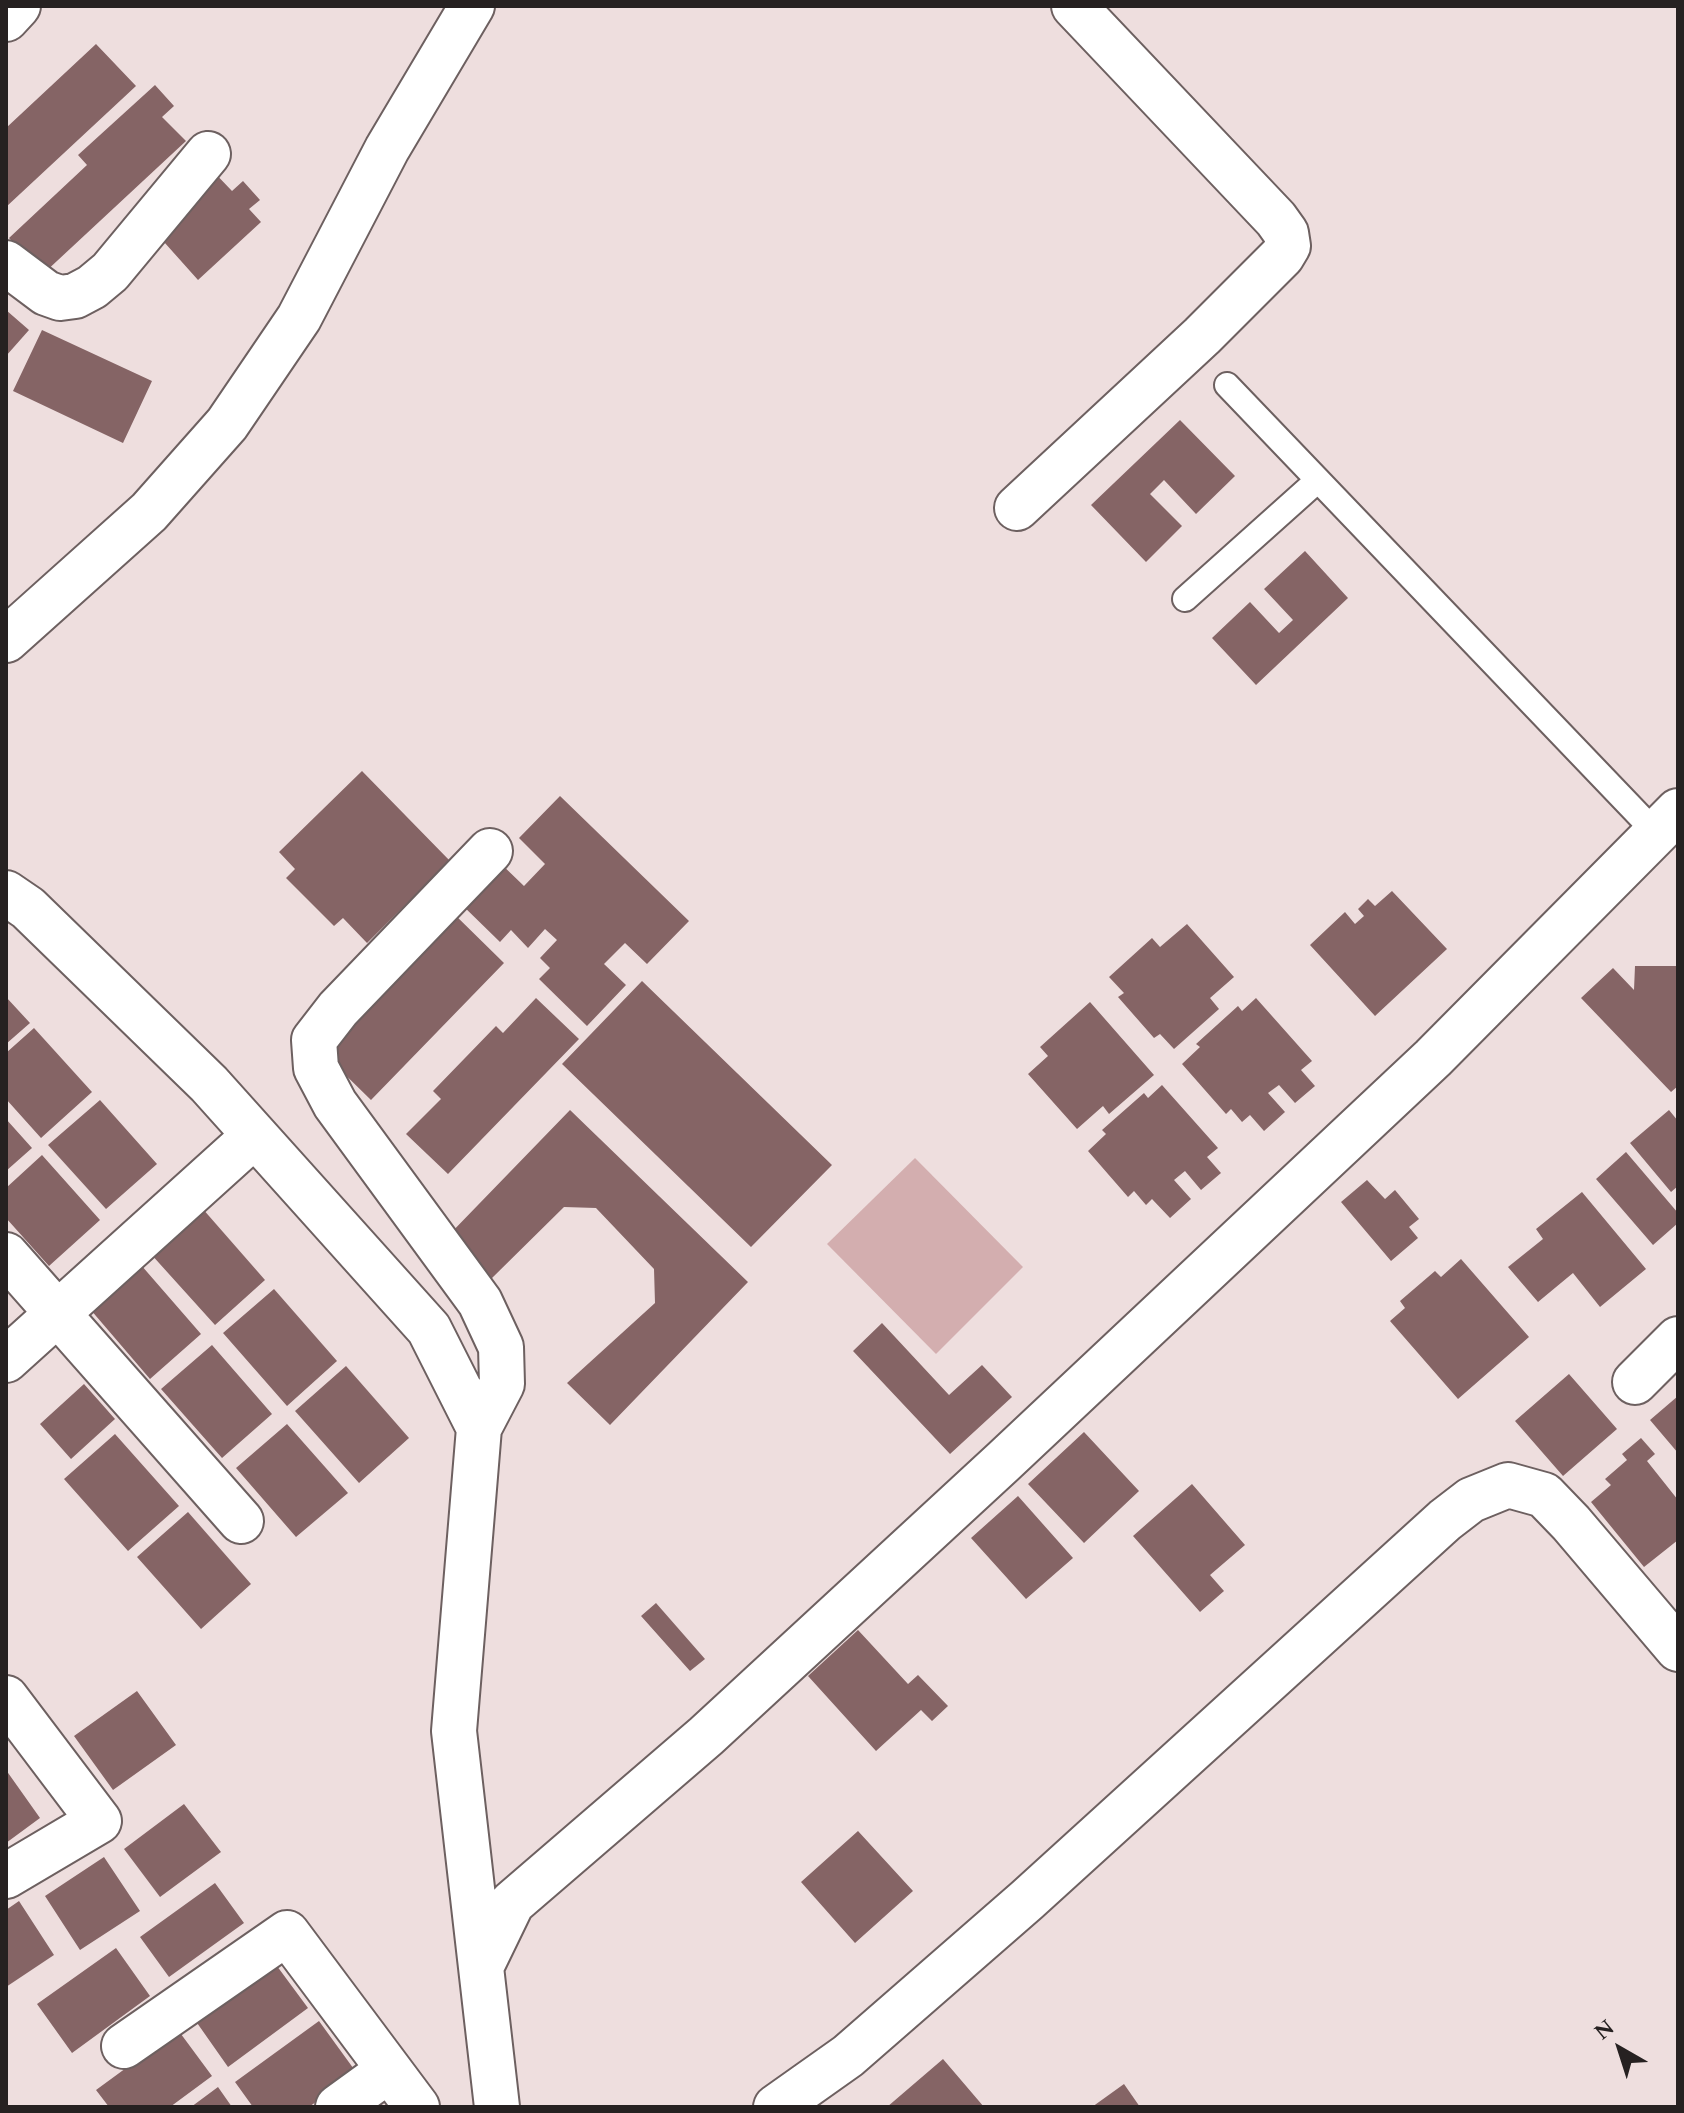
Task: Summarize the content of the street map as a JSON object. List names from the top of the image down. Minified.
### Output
{"north":"top left"}
